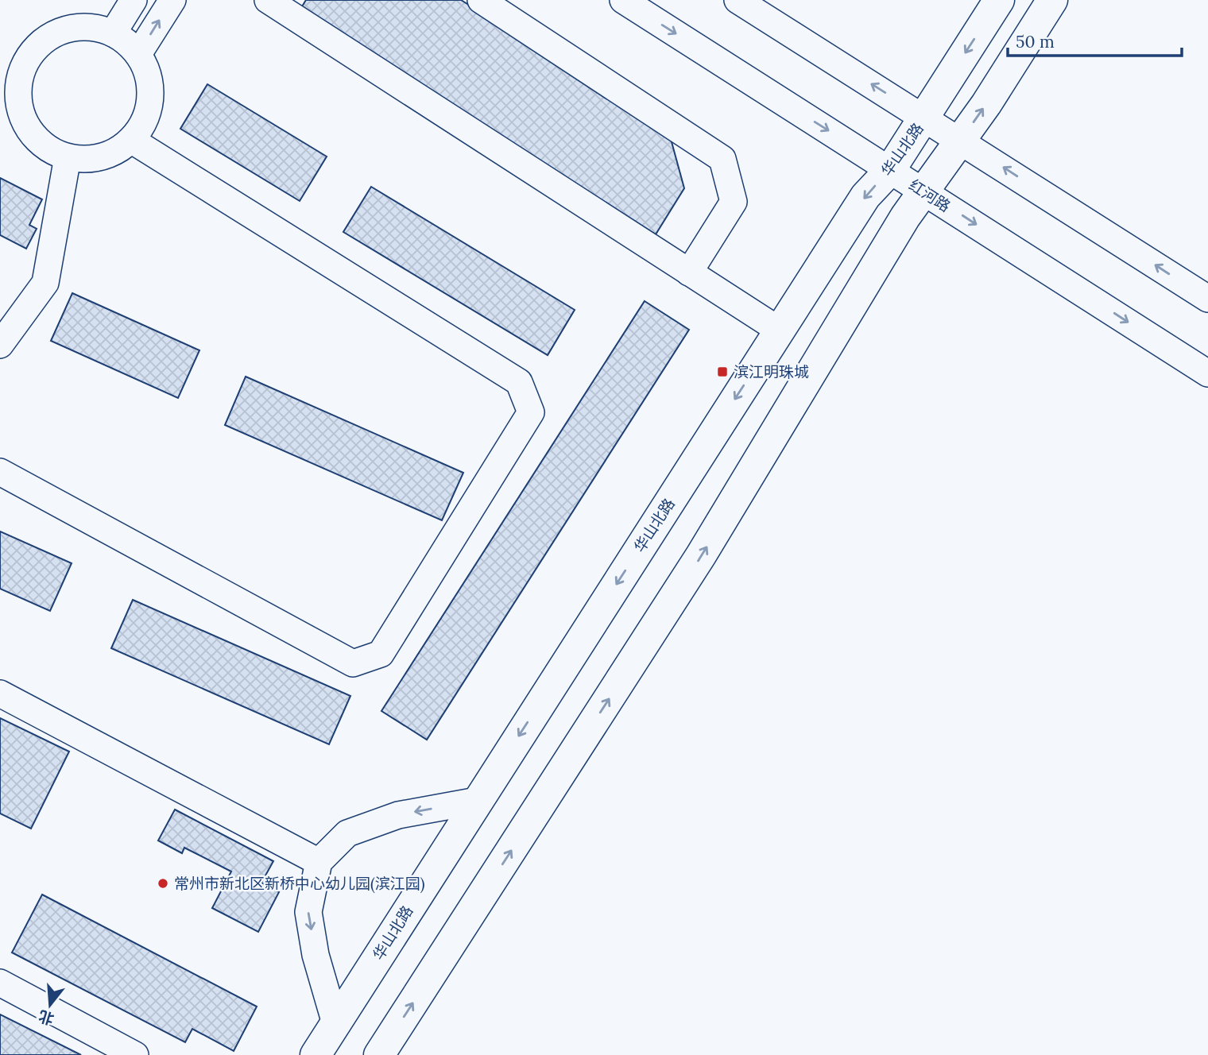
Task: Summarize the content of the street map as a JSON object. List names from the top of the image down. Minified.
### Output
{"streets":{"main road":["华山北路"],"street":["红河路"]},"crossings":[["华山北路","红河路"]],"places":{"transit":["滨江明珠城"],"other":["常州市新北区新桥中心幼儿园(滨江园)"]},"scale_bar":"50 m","north":"bottom"}
